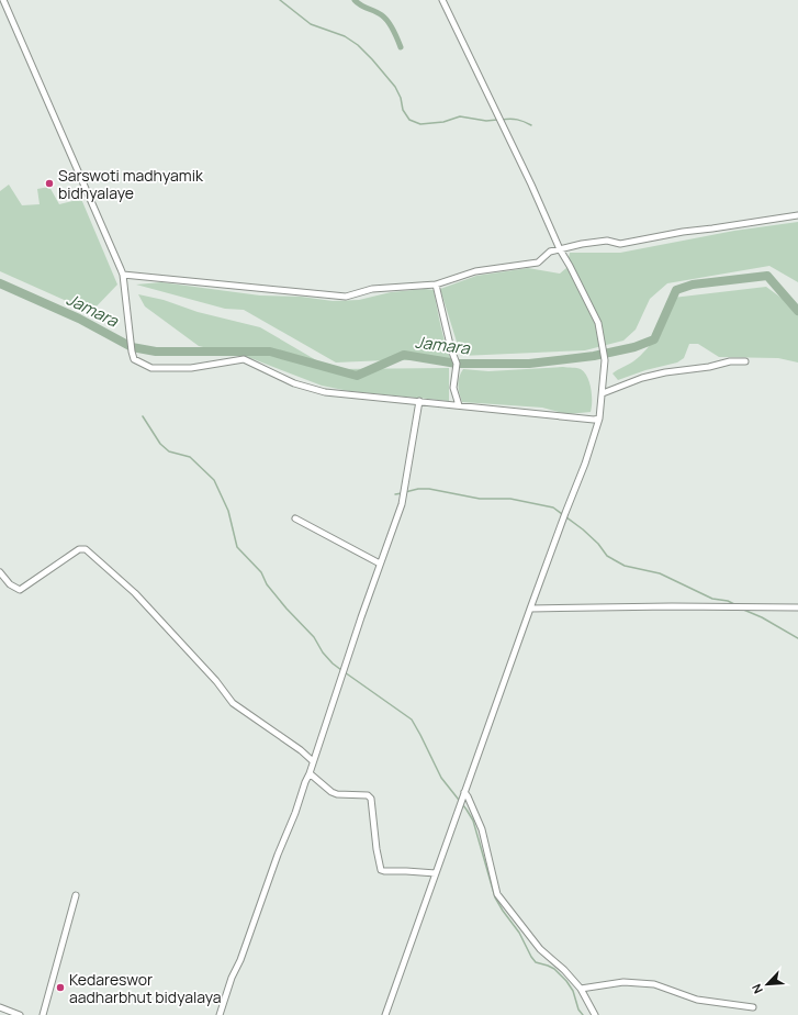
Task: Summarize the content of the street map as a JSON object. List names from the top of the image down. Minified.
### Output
{"water":["Jamara"],"places":["Sarswoti madhyamik bidhyalaye","Kedareswor aadharbhut bidyalaya"],"north":"bottom left"}
